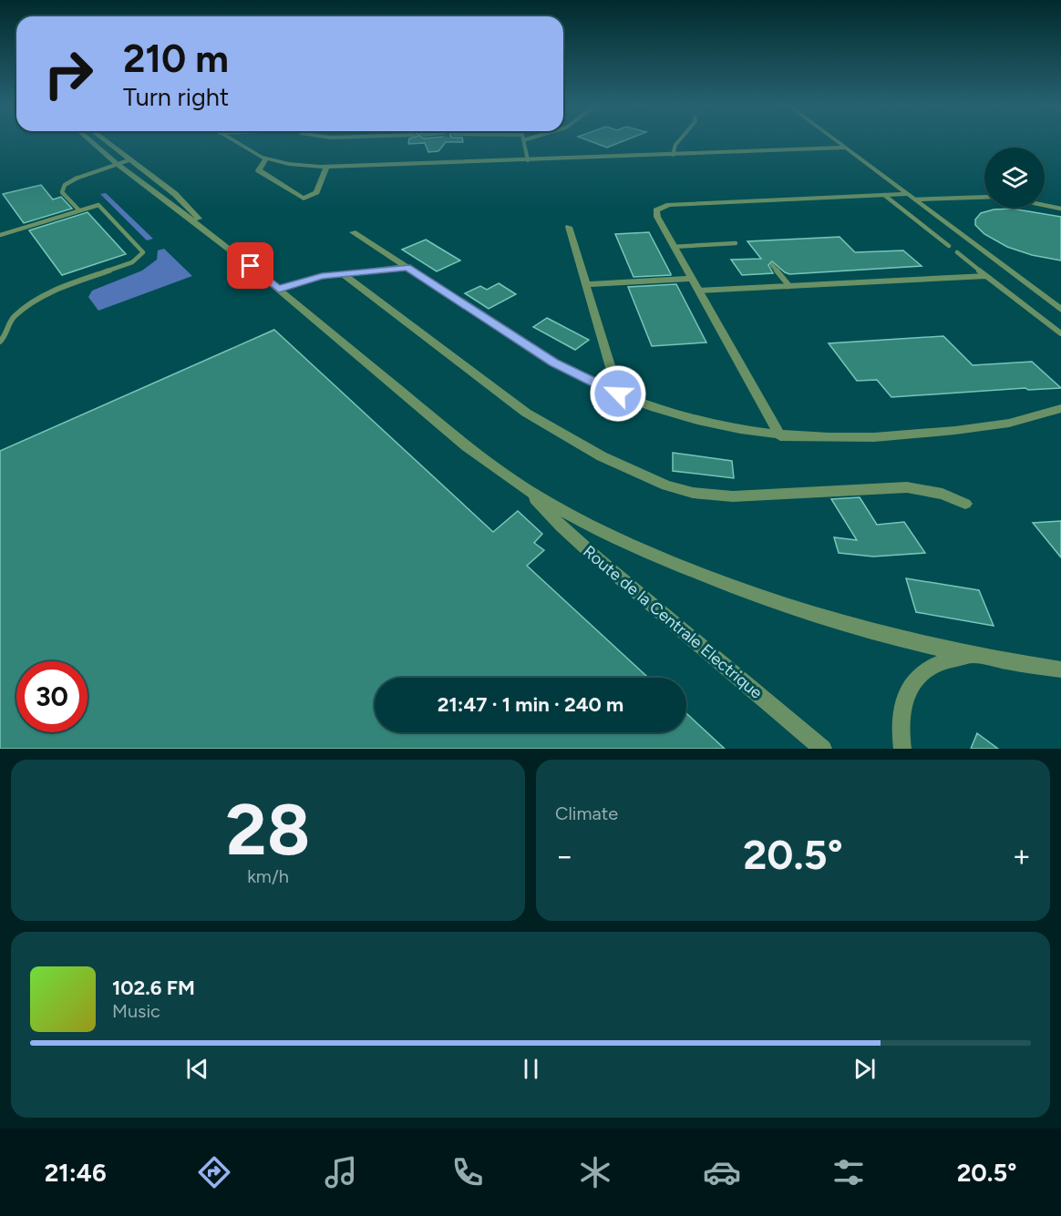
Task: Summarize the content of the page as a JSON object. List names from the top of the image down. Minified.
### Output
{"streets":{"street":["Route de la Centrale Electrique"]},"page":{"turn":["210 m","Turn right"],"limit":"30","trip":"21:47 · 1 min · 240 m","tile":[["28","km/h"],"Climate"],"heat":["−","20.5°","+"],"song":["102.6 FM","Music"],"tabs":["21:46","20.5°"]}}
